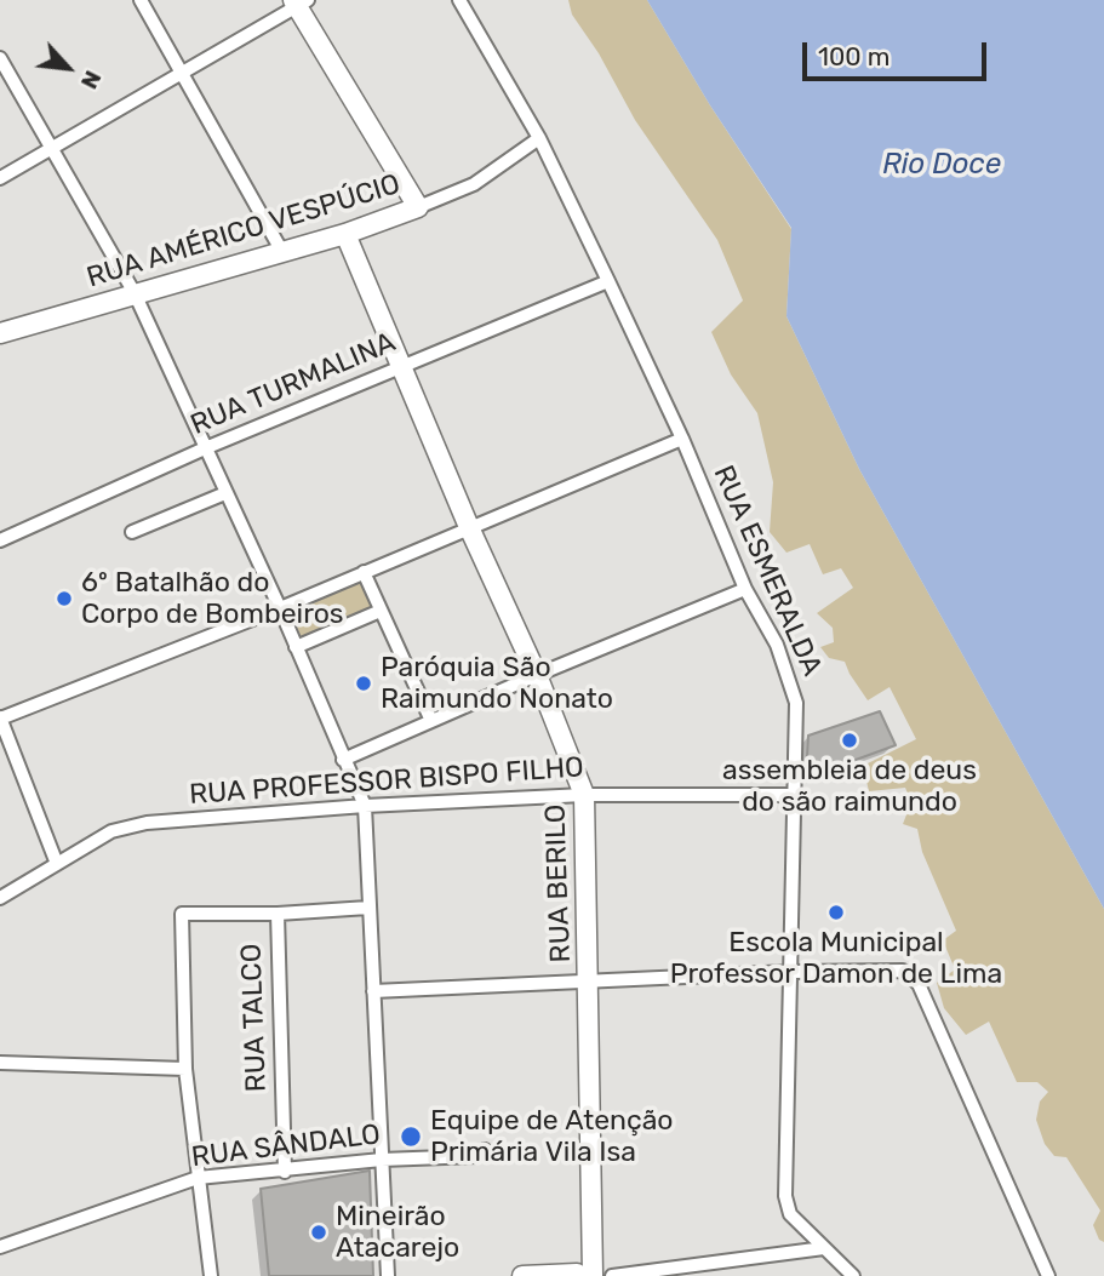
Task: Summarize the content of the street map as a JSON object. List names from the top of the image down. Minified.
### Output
{"streets":{"street":["RUA AMÉRICO VESPÚCIO","RUA TURMALINA","RUA ESMERALDA","RUA PROFESSOR BISPO FILHO","RUA BERILO","RUA TALCO","RUA SÂNDALO"]},"crossings":[["RUA AMÉRICO VESPÚCIO","RUA ESMERALDA"],["RUA AMÉRICO VESPÚCIO","RUA BERILO"],["RUA TURMALINA","RUA ESMERALDA"],["RUA TURMALINA","RUA BERILO"],["RUA ESMERALDA","RUA PROFESSOR BISPO FILHO"],["RUA PROFESSOR BISPO FILHO","RUA BERILO"],["RUA TALCO","RUA SÂNDALO"]],"water":["Rio Doce"],"places":["6º Batalhão do Corpo de Bombeiros","Paróquia São Raimundo Nonato","assembleia de deus do são raimundo","Escola Municipal Professor Damon de Lima","Equipe de Atenção Primária Vila Isa","Mineirão Atacarejo"],"scale_bar":"100 m","north":"bottom right"}
